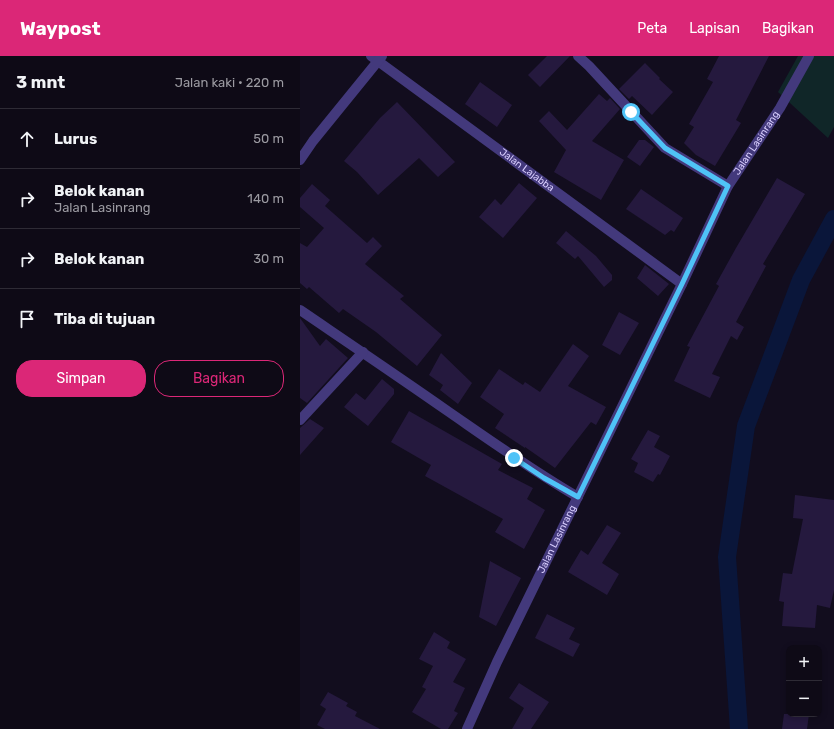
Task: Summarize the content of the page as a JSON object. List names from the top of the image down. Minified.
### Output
{"streets":{"street":["Jalan Lasinrang","Jalan Lajabba"]},"crossings":[["Jalan Lasinrang","Jalan Lajabba"]],"page":{"header":"Waypost","nav":["Peta","Lapisan","Bagikan"],"heading":["3 mnt","Jalan kaki · 220 m"],"list":[["Lurus","50 m"],["Belok kanan","Jalan Lasinrang","140 m"],["Belok kanan","30 m"],"Tiba di tujuan"],"buttons":["Simpan","Bagikan"],"map_buttons":["+","−"]}}
